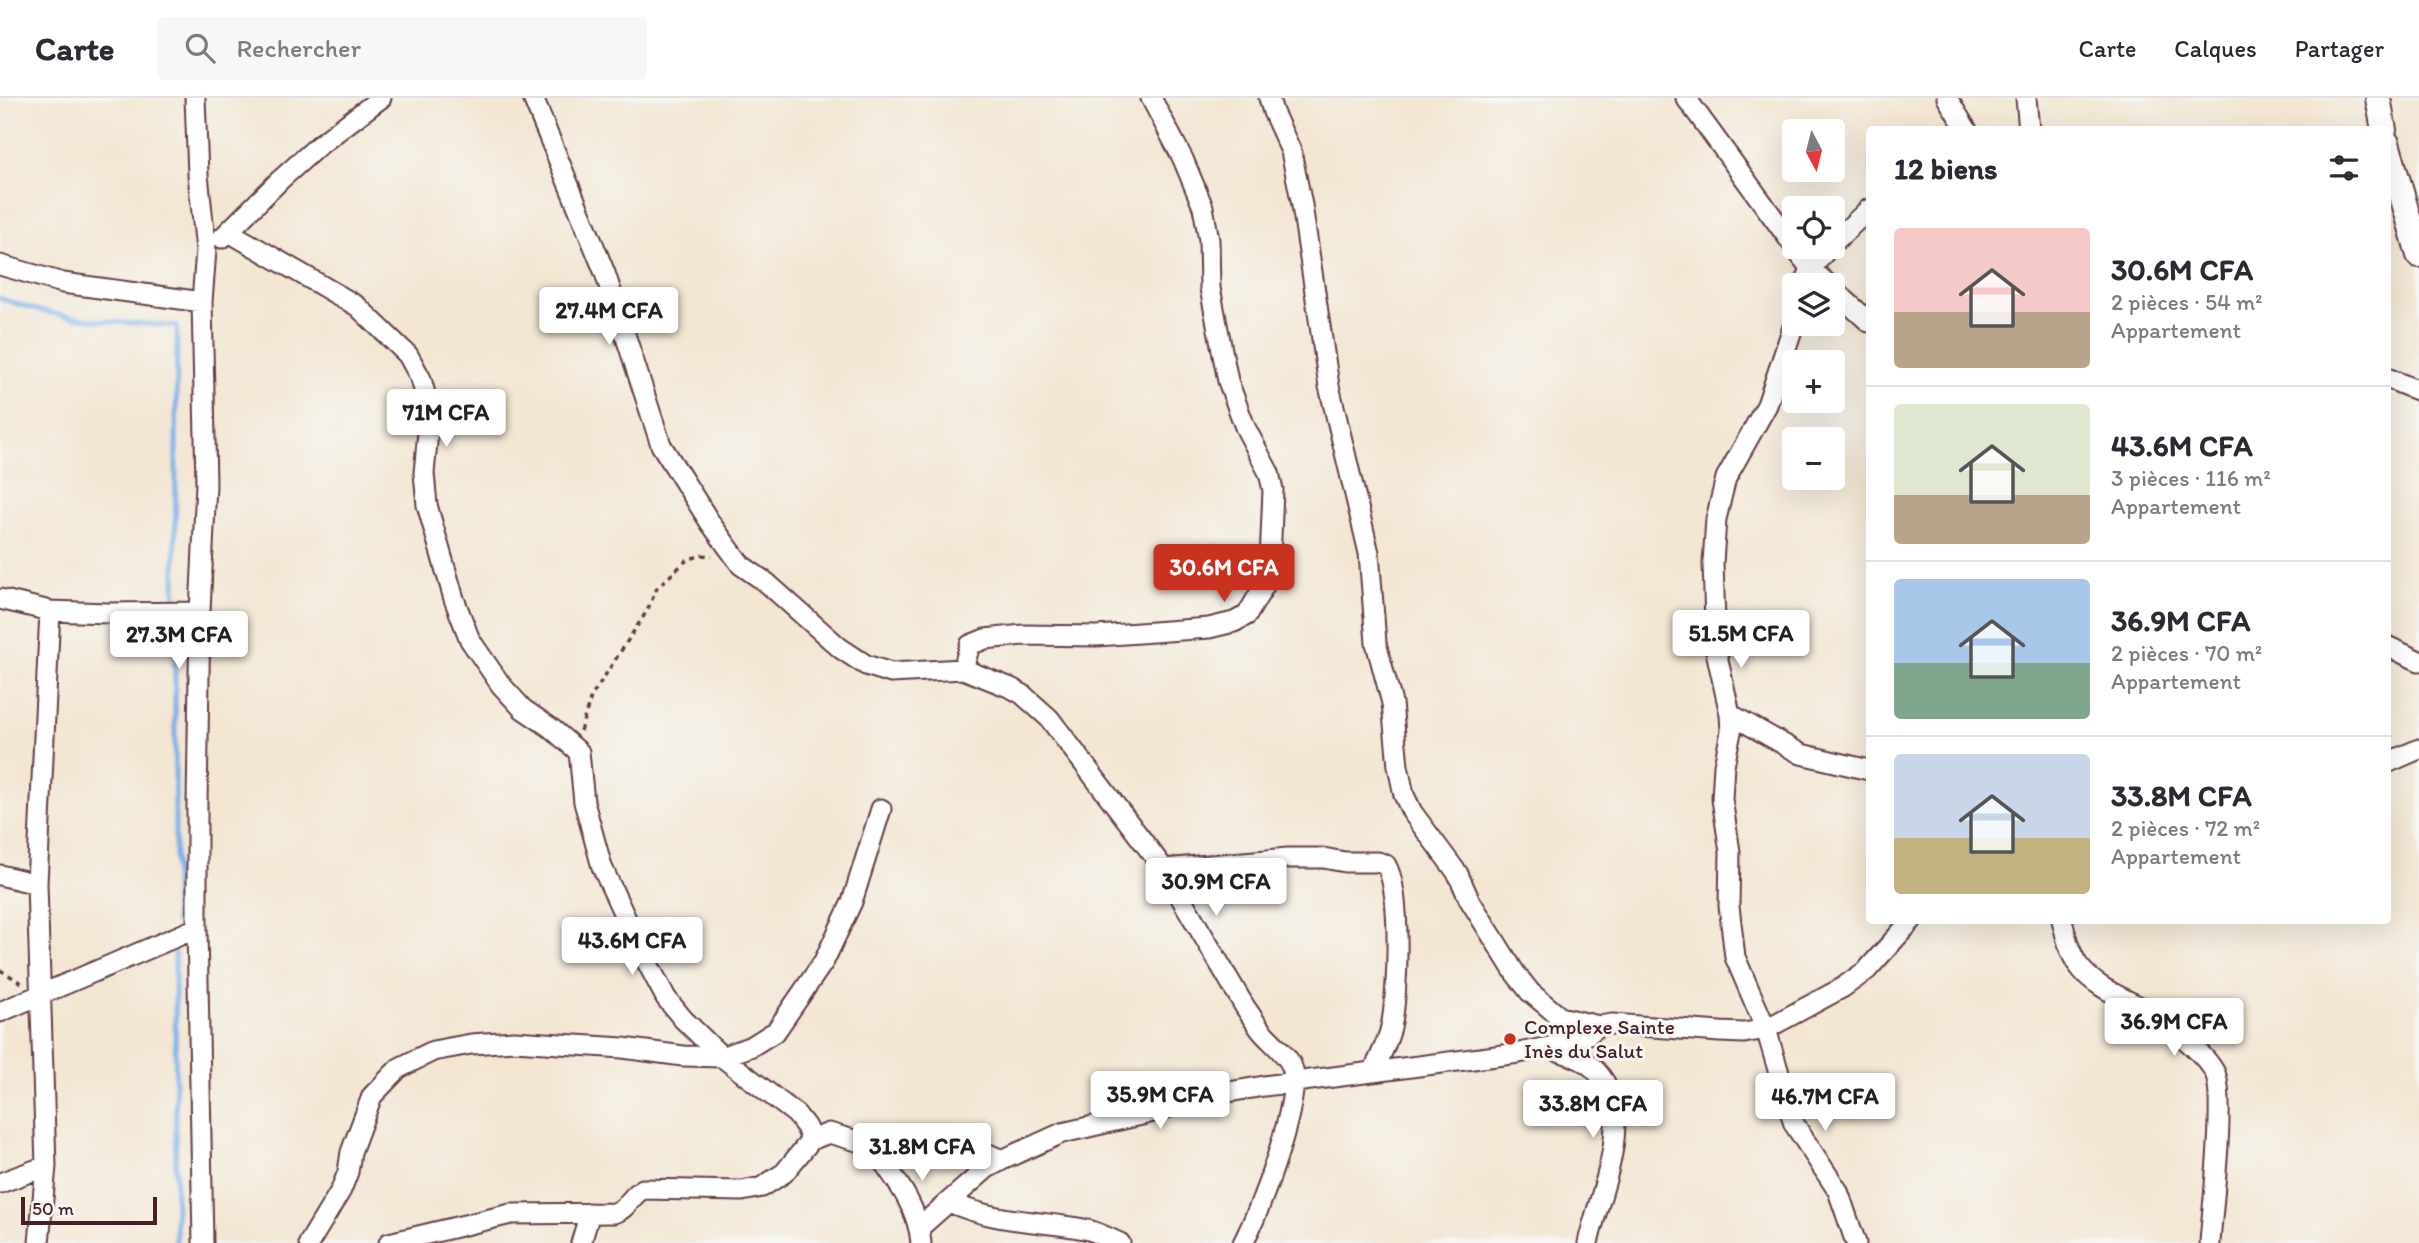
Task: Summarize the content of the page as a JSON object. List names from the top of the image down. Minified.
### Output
{"places":["Complexe Sainte Inès du Salut"],"scale_bar":"50 m","north":"bottom","page":{"header":"Carte","search":"Rechercher","nav":["Carte","Calques","Partager"],"map_buttons":["+","−"],"heading":"12 biens","list":[{"name":"30.6M CFA","note":"2 pièces · 54 m² · Appartement"},{"name":"43.6M CFA","note":"3 pièces · 116 m² · Appartement"},{"name":"36.9M CFA","note":"2 pièces · 70 m² · Appartement"},{"name":"33.8M CFA","note":"2 pièces · 72 m² · Appartement"}],"price":["27.4M CFA","71M CFA","30.6M CFA","51.5M CFA","27.3M CFA","30.9M CFA","43.6M CFA","36.9M CFA","35.9M CFA","46.7M CFA","33.8M CFA","31.8M CFA"],"scale":"50 m"}}
